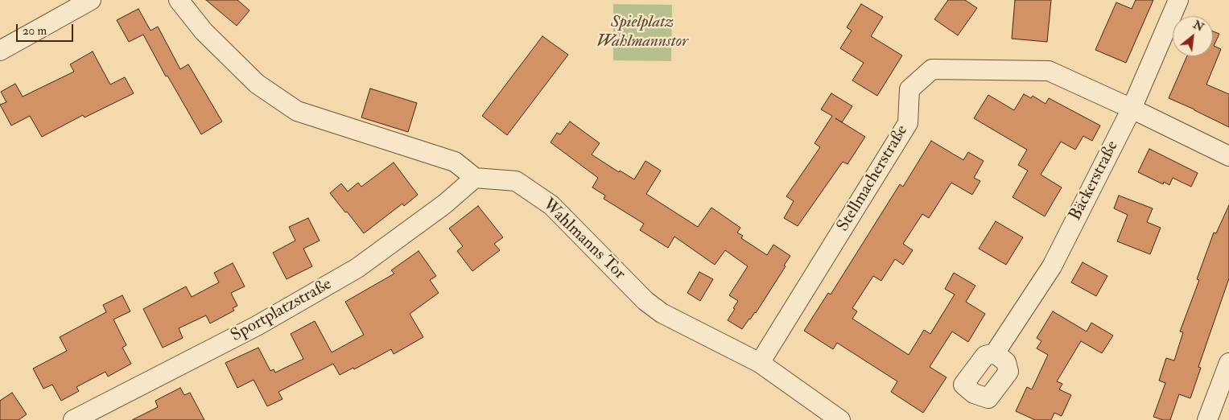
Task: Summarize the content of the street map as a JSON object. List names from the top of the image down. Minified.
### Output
{"streets":{"street":["Stellmacherstraße","Bäckerstraße","Wahlmanns Tor","Sportplatzstraße"]},"crossings":[["Stellmacherstraße","Bäckerstraße"],["Stellmacherstraße","Wahlmanns Tor"],["Wahlmanns Tor","Sportplatzstraße"]],"parks":["Spielplatz Wahlmannstor"],"scale_bar":"20 m","north":"top right"}
